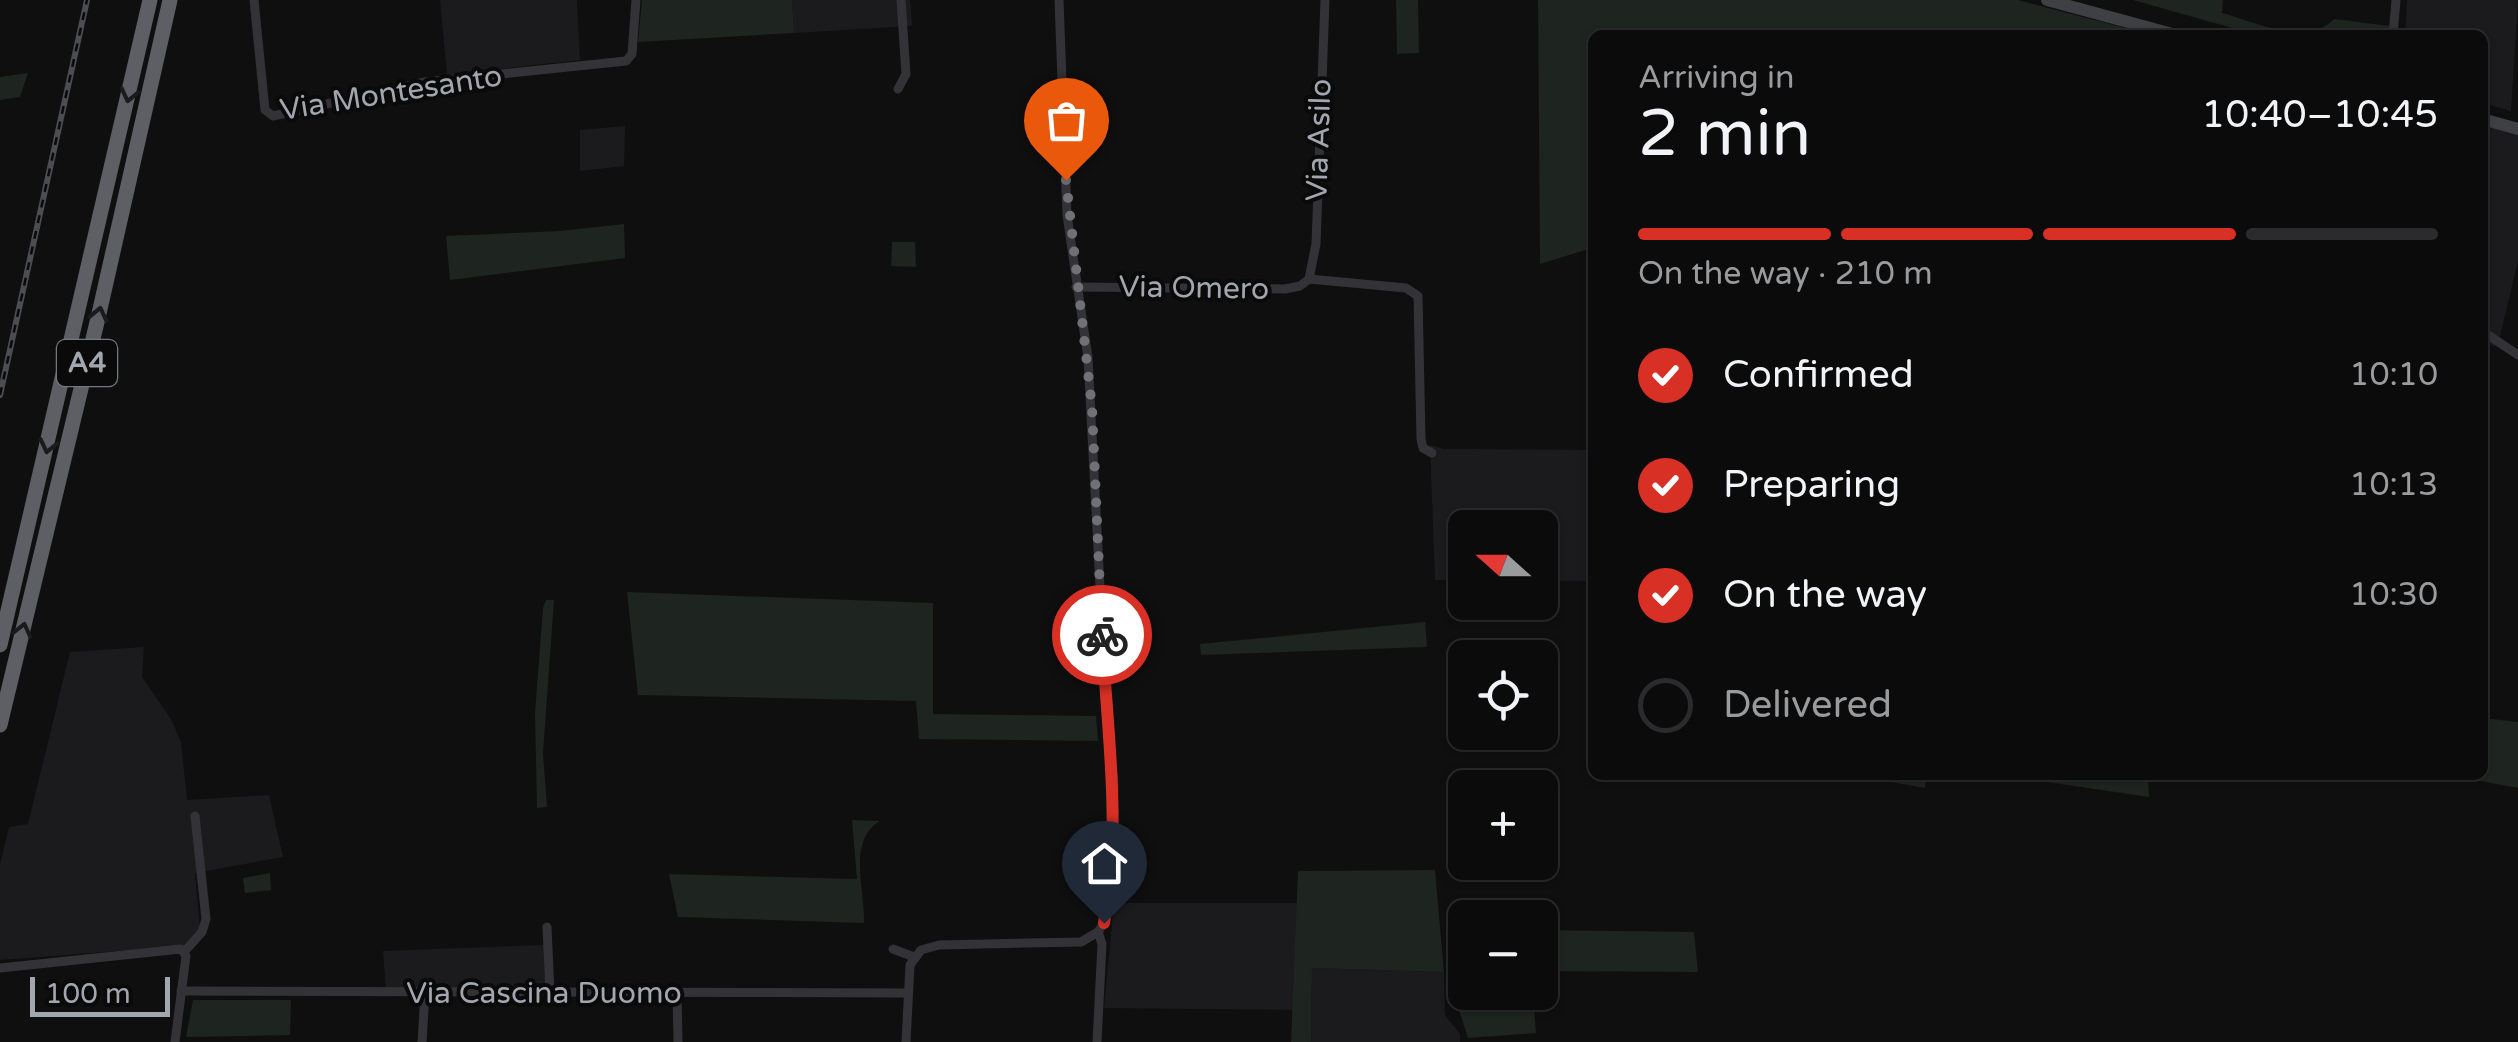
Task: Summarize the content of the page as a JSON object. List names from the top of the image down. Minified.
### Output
{"streets":{"highway":["A4"],"street":["Via Montesanto","Via Asilo","Via Omero","Via Cascina Duomo"]},"crossings":[["Via Asilo","Via Omero"]],"scale_bar":"100 m","north":"left","page":{"heading":["2 min","Arriving in","10:40–10:45"],"bar":"On the way · 210 m","list":[["Confirmed","10:10"],["Preparing","10:13"],["On the way","10:30"],"Delivered"],"map_buttons":["+","−"],"scale":"100 m"}}
